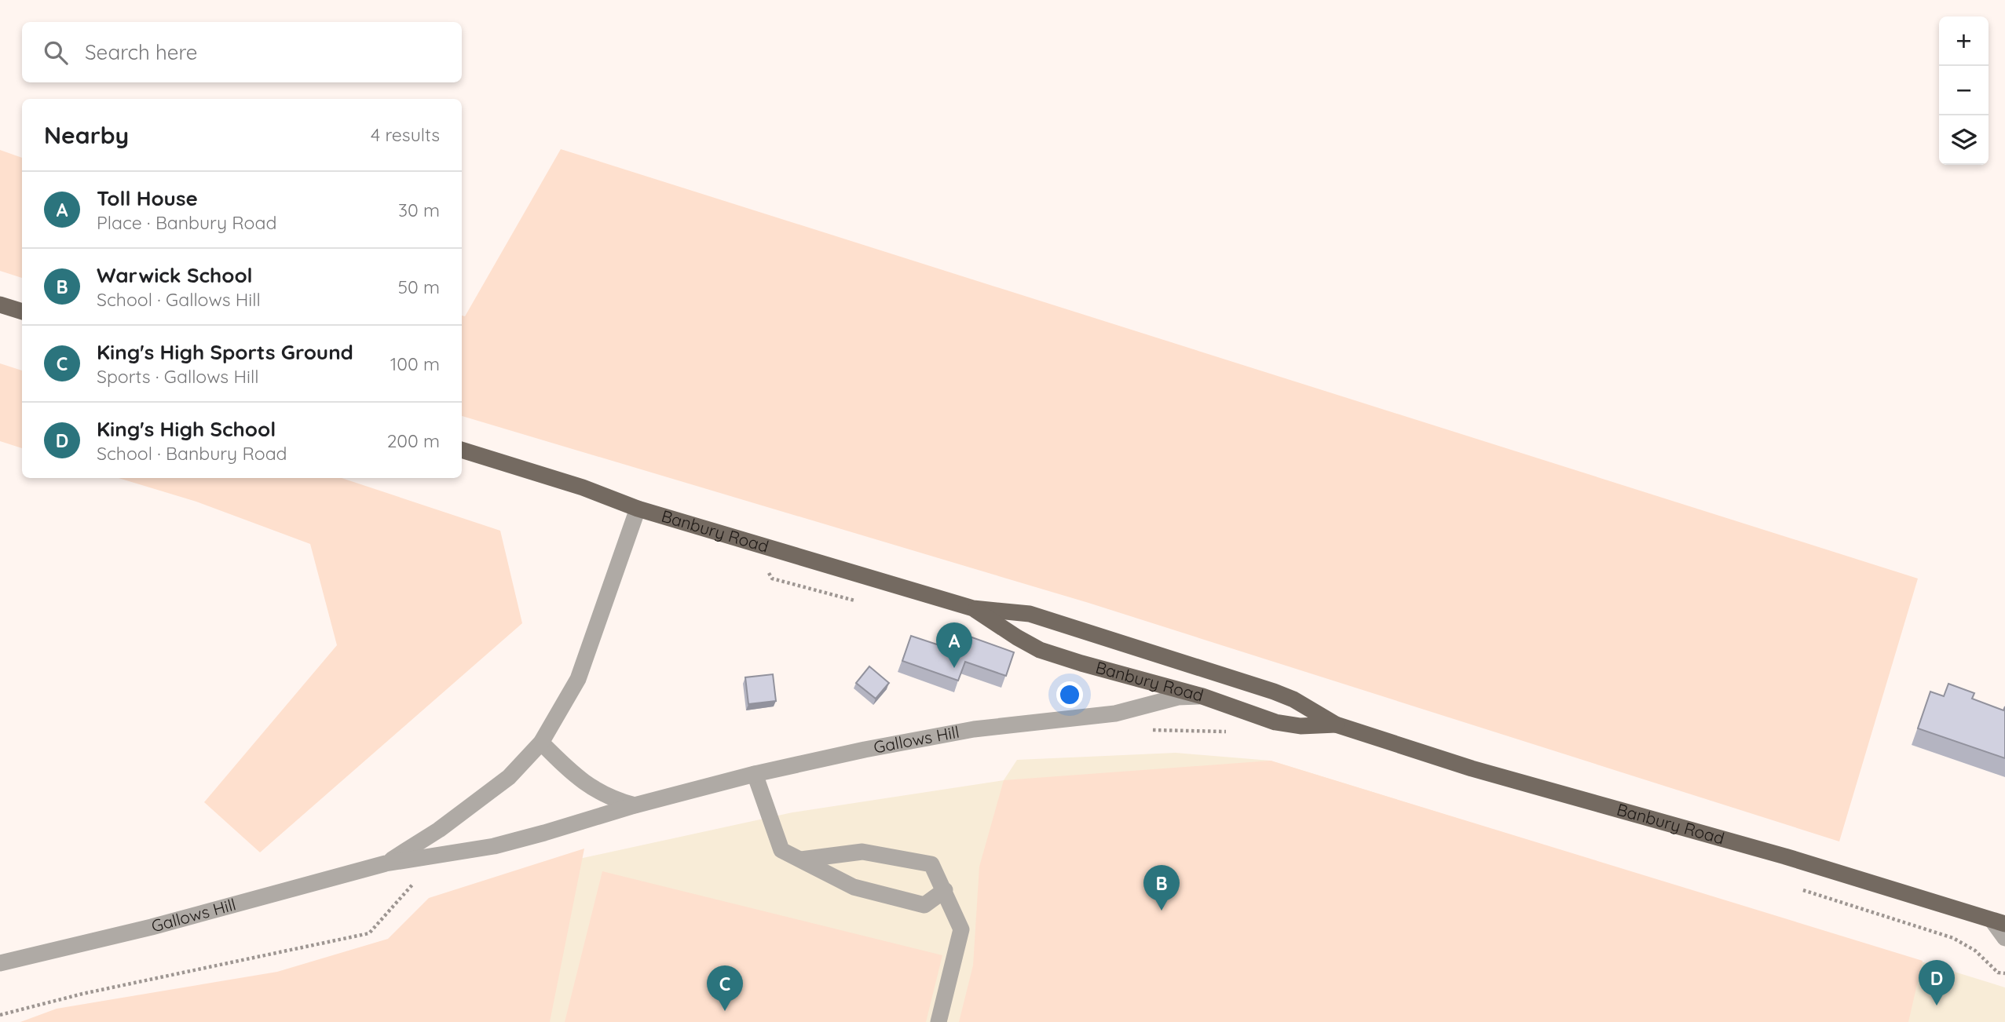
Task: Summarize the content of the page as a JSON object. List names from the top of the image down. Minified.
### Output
{"streets":{"main road":["Banbury Road"],"street":["Gallows Hill"]},"crossings":[["Banbury Road","Gallows Hill"]],"page":{"map_buttons":["+","−"],"search":"Search here","heading":["Nearby","4 results"],"list":[{"mark":"A","name":"Toll House","note":"Place · Banbury Road","value":"30 m"},{"mark":"B","name":"Warwick School","note":"School · Gallows Hill","value":"50 m"},{"mark":"C","name":"King's High Sports Ground","note":"Sports · Gallows Hill","value":"100 m"},{"mark":"D","name":"King's High School","note":"School · Banbury Road","value":"200 m"}],"pins":["A","B","D","C"]}}
